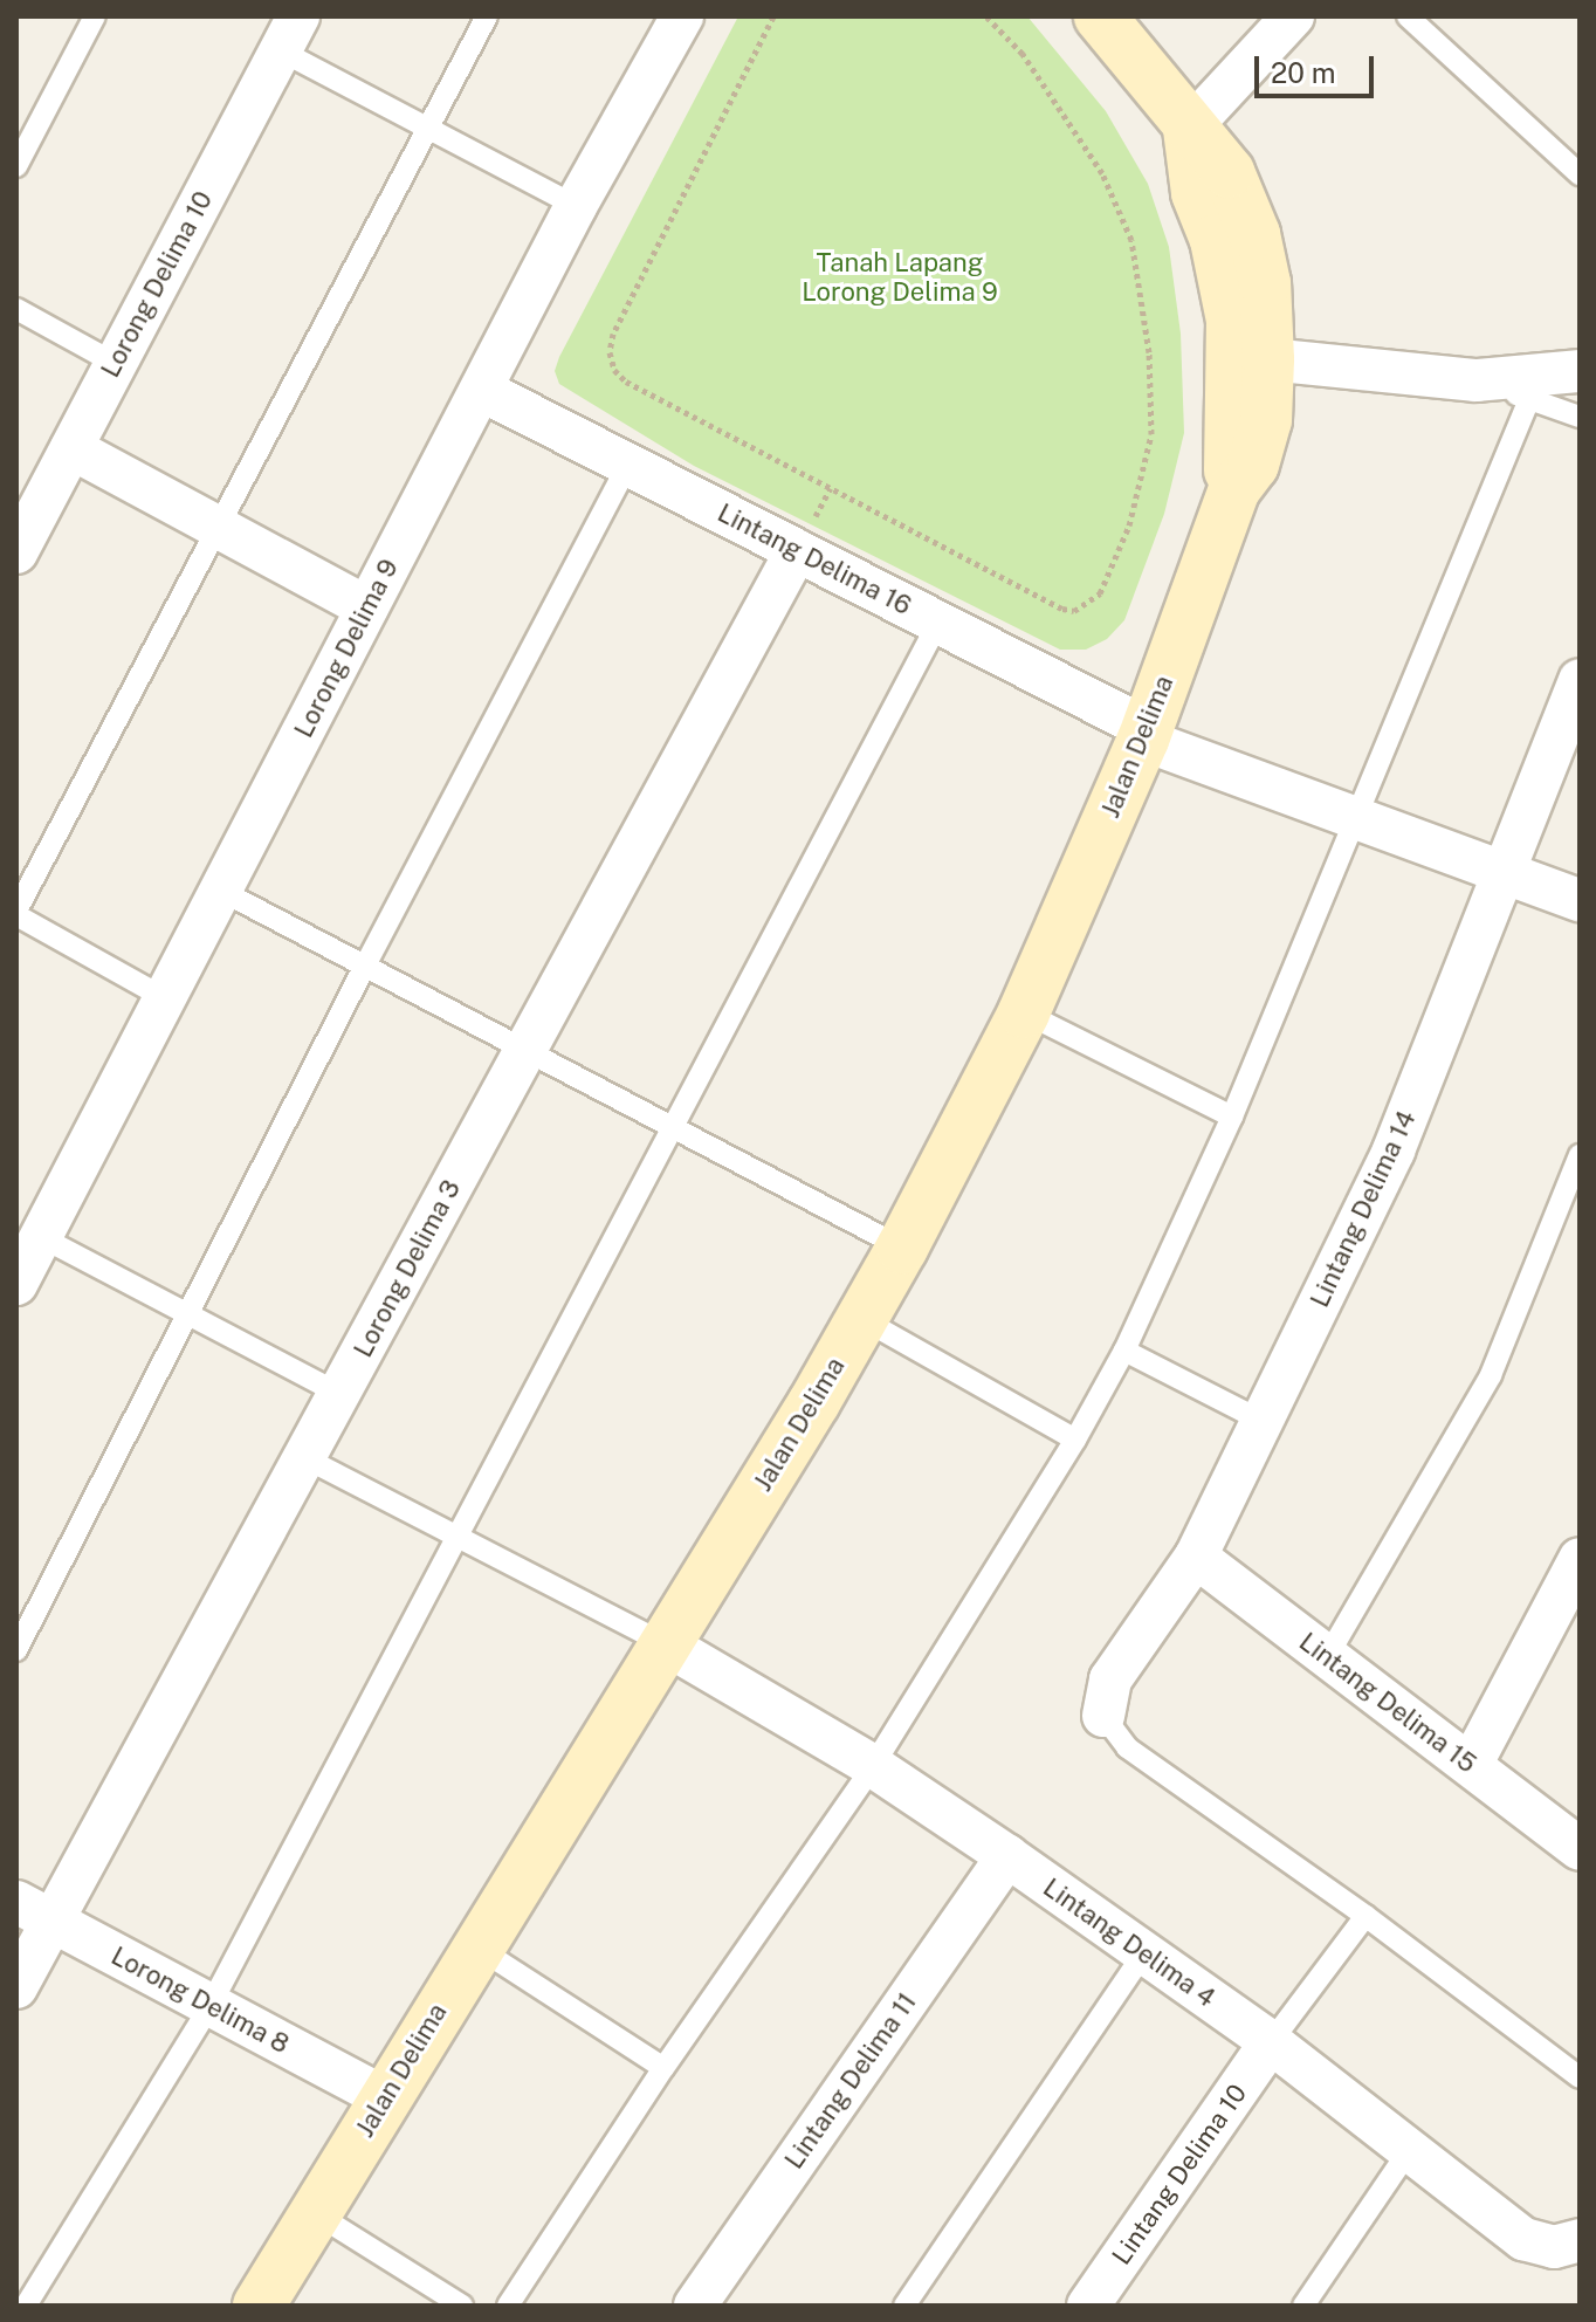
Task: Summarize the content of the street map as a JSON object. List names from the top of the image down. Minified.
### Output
{"streets":{"street":["Lorong Delima 10","Lintang Delima 16","Lorong Delima 9","Jalan Delima","Lintang Delima 14","Lorong Delima 3","Lintang Delima 15","Lintang Delima 4","Lorong Delima 8","Lintang Delima 11","Lintang Delima 10"]},"crossings":[["Lintang Delima 16","Lorong Delima 9"],["Lintang Delima 16","Jalan Delima"],["Lintang Delima 16","Lintang Delima 14"],["Lintang Delima 16","Lorong Delima 3"],["Jalan Delima","Lintang Delima 4"],["Jalan Delima","Lorong Delima 8"],["Lintang Delima 14","Lintang Delima 15"],["Lorong Delima 3","Lorong Delima 8"],["Lintang Delima 4","Lintang Delima 11"],["Lintang Delima 4","Lintang Delima 10"]],"parks":["Tanah Lapang Lorong Delima 9"],"scale_bar":"20 m"}
